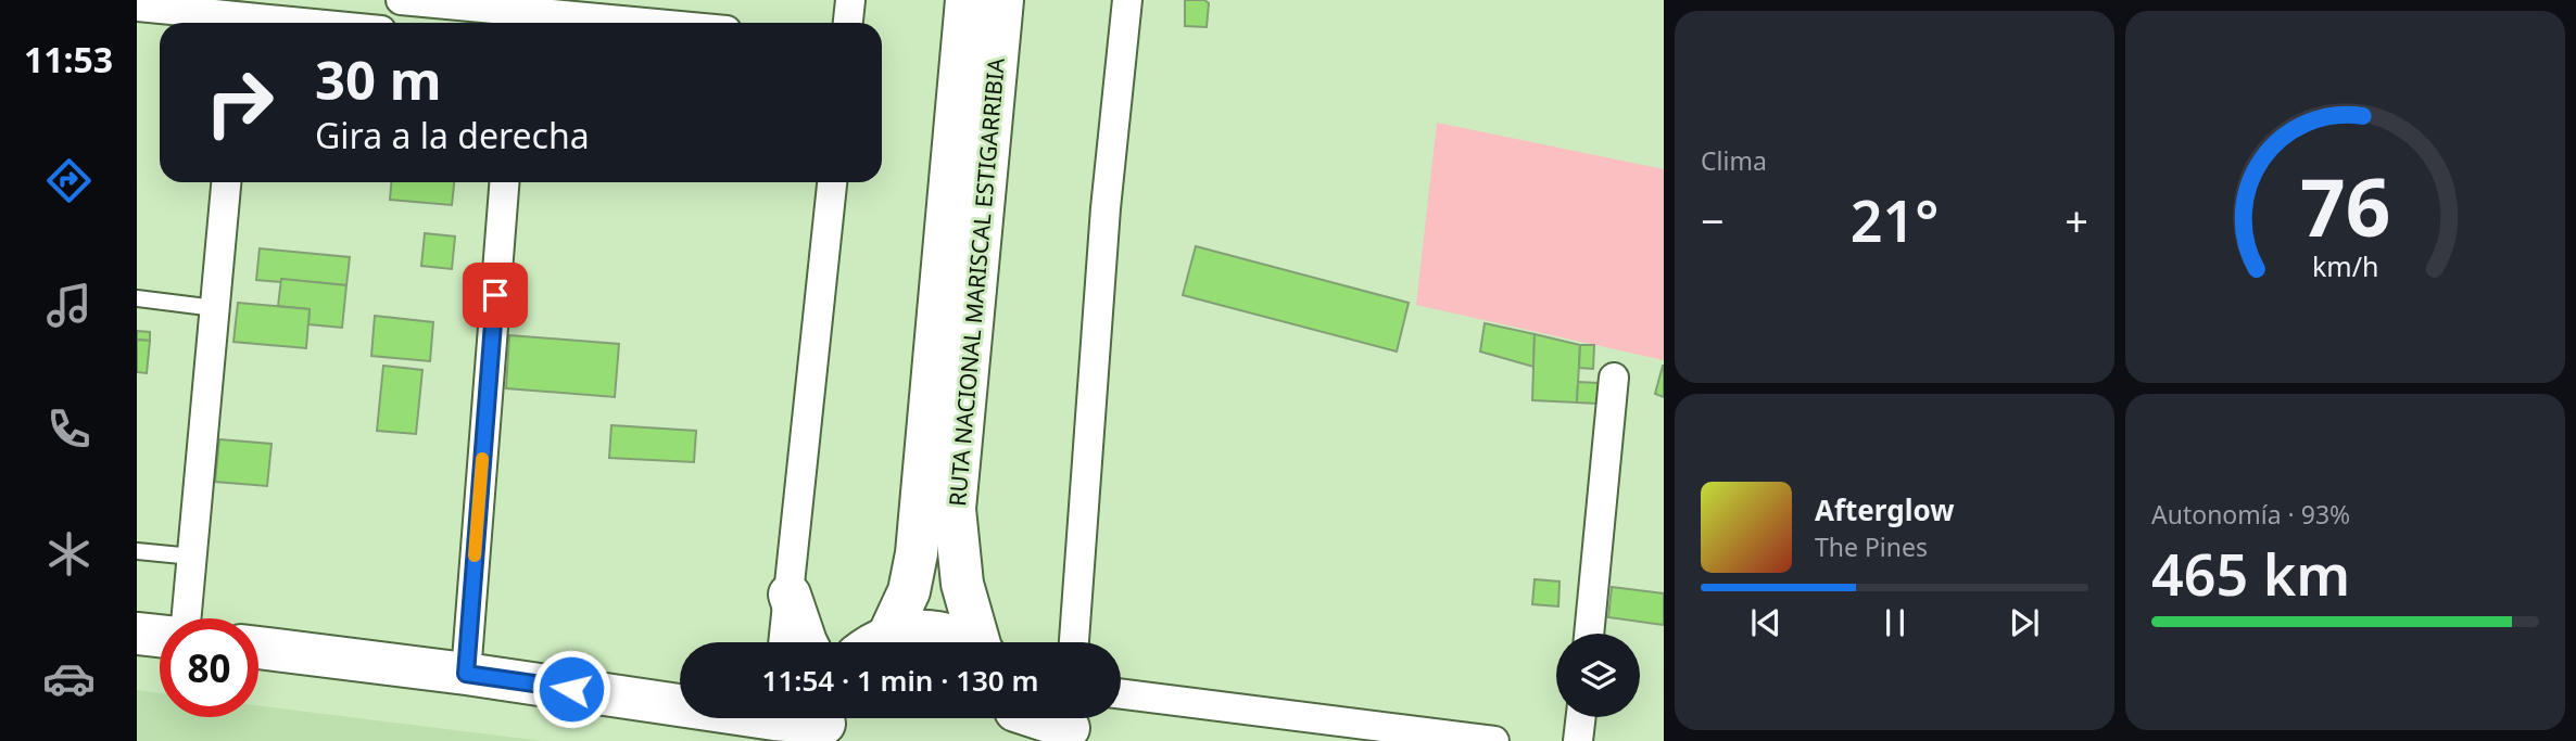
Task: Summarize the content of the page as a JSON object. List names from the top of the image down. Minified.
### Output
{"streets":{"highway":["RUTA NACIONAL MARISCAL ESTIGARRIBIA"]},"page":{"tabs":"11:53","tile":["Clima",["Autonomía · 93%","465 km"]],"turn":["30 m","Gira a la derecha"],"heat":["−","21°","+"],"song":["Afterglow","The Pines"],"limit":"80","trip":"11:54 · 1 min · 130 m","gauge":["76","km/h"]}}
